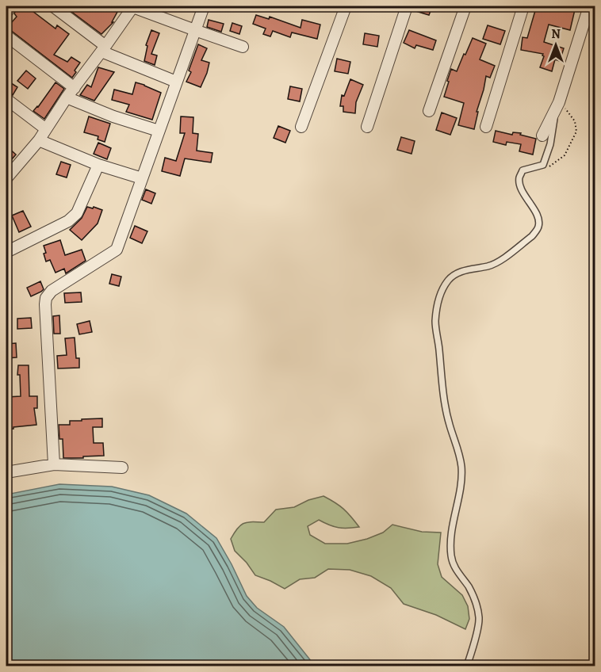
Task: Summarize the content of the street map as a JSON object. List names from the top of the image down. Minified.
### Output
{"north":"top"}
